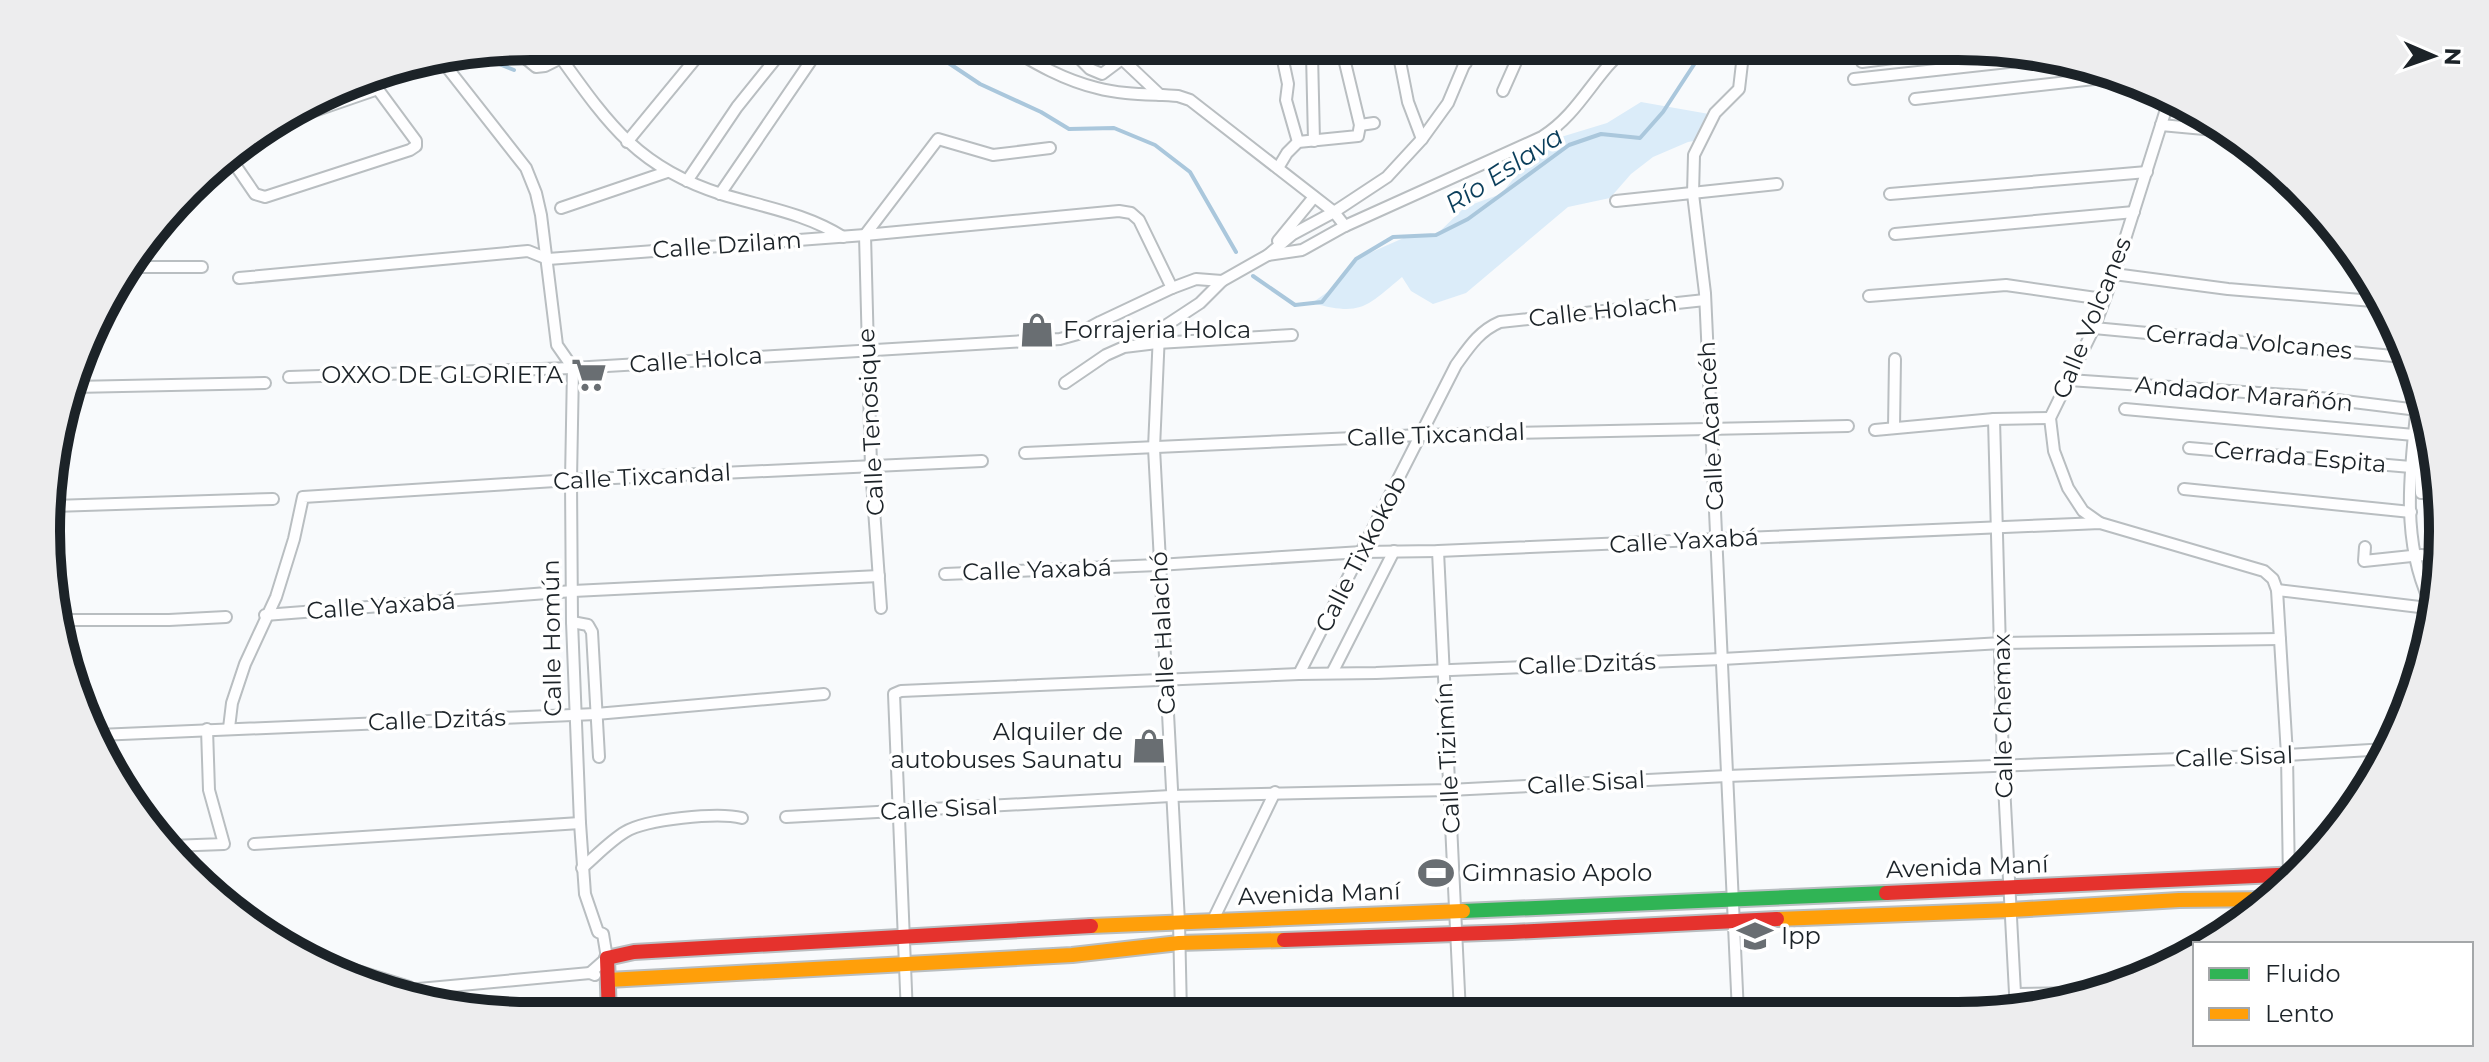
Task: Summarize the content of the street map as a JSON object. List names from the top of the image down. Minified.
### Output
{"streets":{"street":["Calle Dzilam","Calle Holach","Calle Volcanes","Cerrada Volcanes","Calle Holca","Andador Marañón","Calle Tenosique","Calle Acancéh","Calle Tixcandal","Cerrada Espita","Calle Yaxabá","Calle Tixkokob","Calle Halachó","Calle Homún","Calle Dzitás","Calle Chemax","Calle Sisal","Calle Tizimín","Avenida Maní"]},"crossings":[["Calle Dzilam","Calle Holca"],["Calle Dzilam","Calle Tenosique"],["Calle Dzilam","Calle Homún"],["Calle Holach","Calle Acancéh"],["Calle Holach","Calle Tixkokob"],["Calle Volcanes","Cerrada Volcanes"],["Calle Volcanes","Andador Marañón"],["Calle Volcanes","Calle Yaxabá"],["Calle Holca","Calle Tenosique"],["Calle Holca","Calle Homún"],["Calle Tenosique","Calle Tixcandal"],["Calle Tenosique","Calle Yaxabá"],["Calle Acancéh","Calle Tixcandal"],["Calle Acancéh","Calle Yaxabá"],["Calle Acancéh","Calle Dzitás"],["Calle Acancéh","Calle Sisal"],["Calle Acancéh","Avenida Maní"],["Calle Tixcandal","Calle Yaxabá"],["Calle Tixcandal","Calle Tixkokob"],["Calle Tixcandal","Calle Halachó"],["Calle Tixcandal","Calle Homún"],["Calle Yaxabá","Calle Tixkokob"],["Calle Yaxabá","Calle Halachó"],["Calle Yaxabá","Calle Homún"],["Calle Yaxabá","Calle Chemax"],["Calle Yaxabá","Calle Tizimín"],["Calle Tixkokob","Calle Dzitás"],["Calle Halachó","Calle Dzitás"],["Calle Halachó","Calle Sisal"],["Calle Halachó","Avenida Maní"],["Calle Homún","Calle Dzitás"],["Calle Homún","Avenida Maní"],["Calle Dzitás","Calle Chemax"],["Calle Dzitás","Calle Sisal"],["Calle Dzitás","Calle Tizimín"],["Calle Chemax","Calle Sisal"],["Calle Chemax","Avenida Maní"],["Calle Sisal","Calle Tizimín"],["Calle Tizimín","Avenida Maní"]],"water":["Río Eslava"],"places":{"shop":["Forrajeria Holca","Alquiler de autobuses Saunatu"],"supermarket":["OXXO DE GLORIETA"],"sports":["Gimnasio Apolo"],"school or university":["Ipp"]},"legend":["Fluido","Lento"],"north":"right"}
